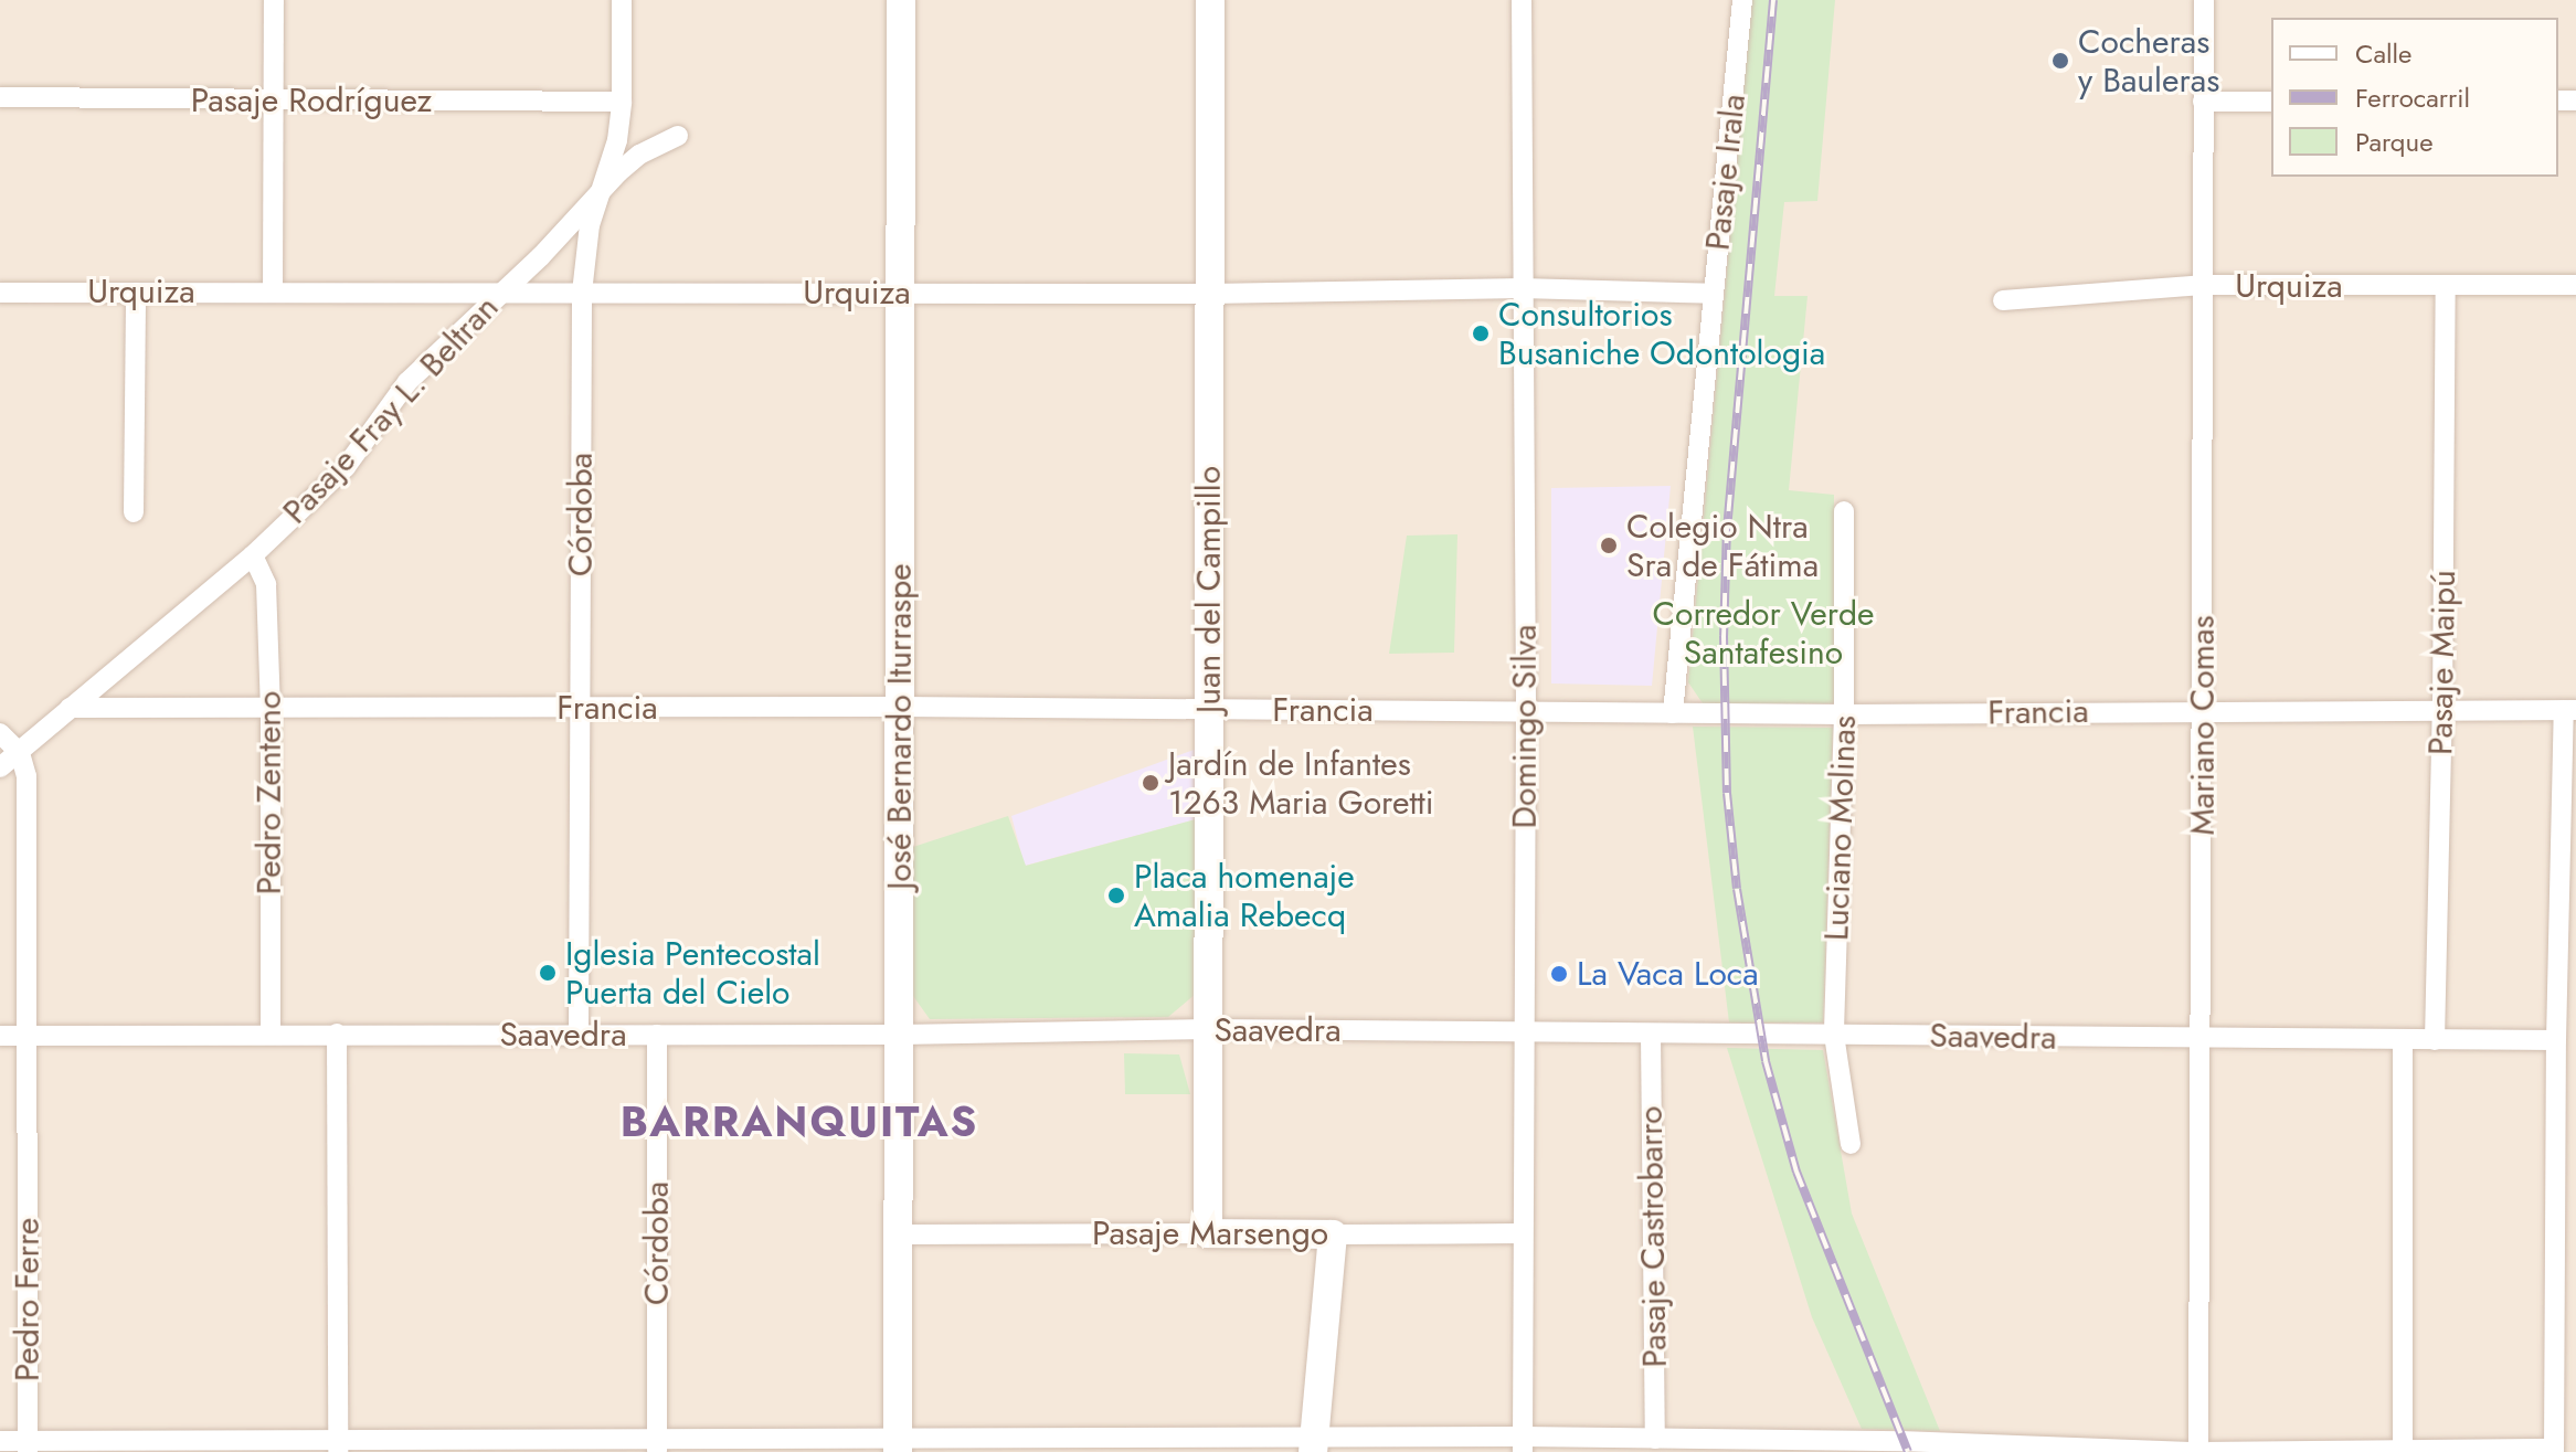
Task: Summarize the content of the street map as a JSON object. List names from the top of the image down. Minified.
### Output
{"streets":{"street":["Pasaje Rodríguez","Pasaje Irala","Urquiza","Pasaje Fray L. Beltran","Córdoba","Juan del Campillo","Pasaje Maipú","Francia","Mariano Comas","José Bernardo Iturraspe","Domingo Silva","Pedro Zenteno","Luciano Molinas","Saavedra","Pasaje Marsengo","Pasaje Castrobarro","Pedro Ferre"]},"crossings":[["Pasaje Rodríguez","Córdoba"],["Pasaje Irala","Urquiza"],["Pasaje Irala","Francia"],["Urquiza","Pasaje Fray L. Beltran"],["Urquiza","Córdoba"],["Urquiza","Juan del Campillo"],["Urquiza","Pasaje Maipú"],["Urquiza","Mariano Comas"],["Urquiza","José Bernardo Iturraspe"],["Urquiza","Domingo Silva"],["Pasaje Fray L. Beltran","Córdoba"],["Pasaje Fray L. Beltran","Francia"],["Pasaje Fray L. Beltran","Pedro Zenteno"],["Pasaje Fray L. Beltran","Pedro Ferre"],["Córdoba","Francia"],["Córdoba","Saavedra"],["Juan del Campillo","Francia"],["Juan del Campillo","Saavedra"],["Juan del Campillo","Pasaje Marsengo"],["Pasaje Maipú","Francia"],["Pasaje Maipú","Saavedra"],["Francia","Mariano Comas"],["Francia","José Bernardo Iturraspe"],["Francia","Domingo Silva"],["Francia","Pedro Zenteno"],["Francia","Luciano Molinas"],["Mariano Comas","Saavedra"],["José Bernardo Iturraspe","Saavedra"],["José Bernardo Iturraspe","Pasaje Marsengo"],["Domingo Silva","Saavedra"],["Domingo Silva","Pasaje Marsengo"],["Pedro Zenteno","Saavedra"],["Luciano Molinas","Saavedra"],["Saavedra","Pasaje Castrobarro"],["Saavedra","Pedro Ferre"]],"districts":["BARRANQUITAS"],"parks":["Corredor Verde Santafesino"],"places":["Cocheras y Bauleras","Consultorios Busaniche Odontologia","Colegio Ntra Sra de Fátima","Jardín de Infantes 1263 Maria Goretti","Placa homenaje Amalia Rebecq","Iglesia Pentecostal Puerta del Cielo","La Vaca Loca"],"legend":["Calle","Ferrocarril","Parque"]}
